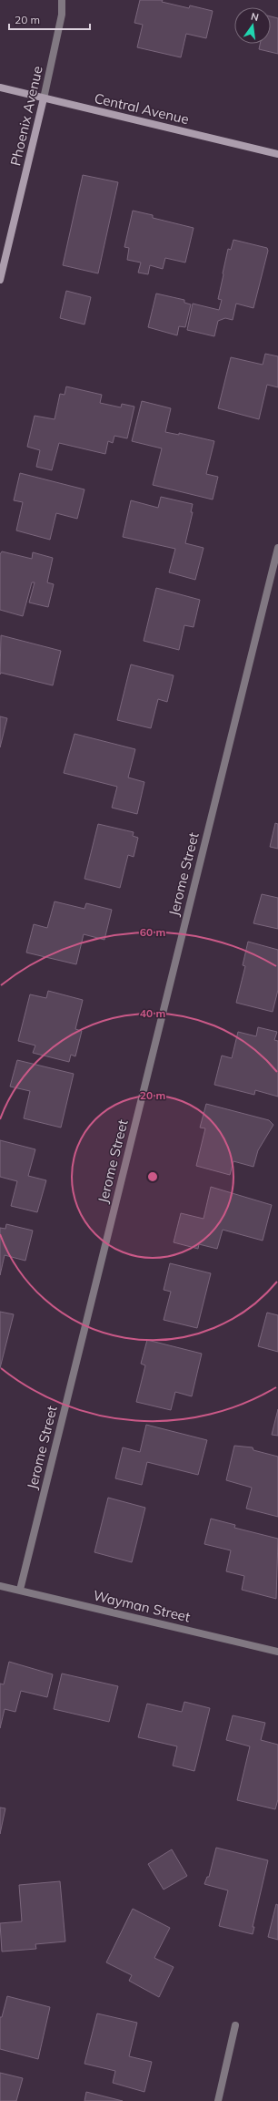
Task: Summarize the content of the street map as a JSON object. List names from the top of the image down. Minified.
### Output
{"streets":{"main road":["Central Avenue","Phoenix Avenue"],"street":["Jerome Street","Wayman Street"]},"crossings":[["Central Avenue","Phoenix Avenue"],["Jerome Street","Wayman Street"]],"scale_bar":"20 m","north":"top","rings":["60 m","40 m","20 m"]}
